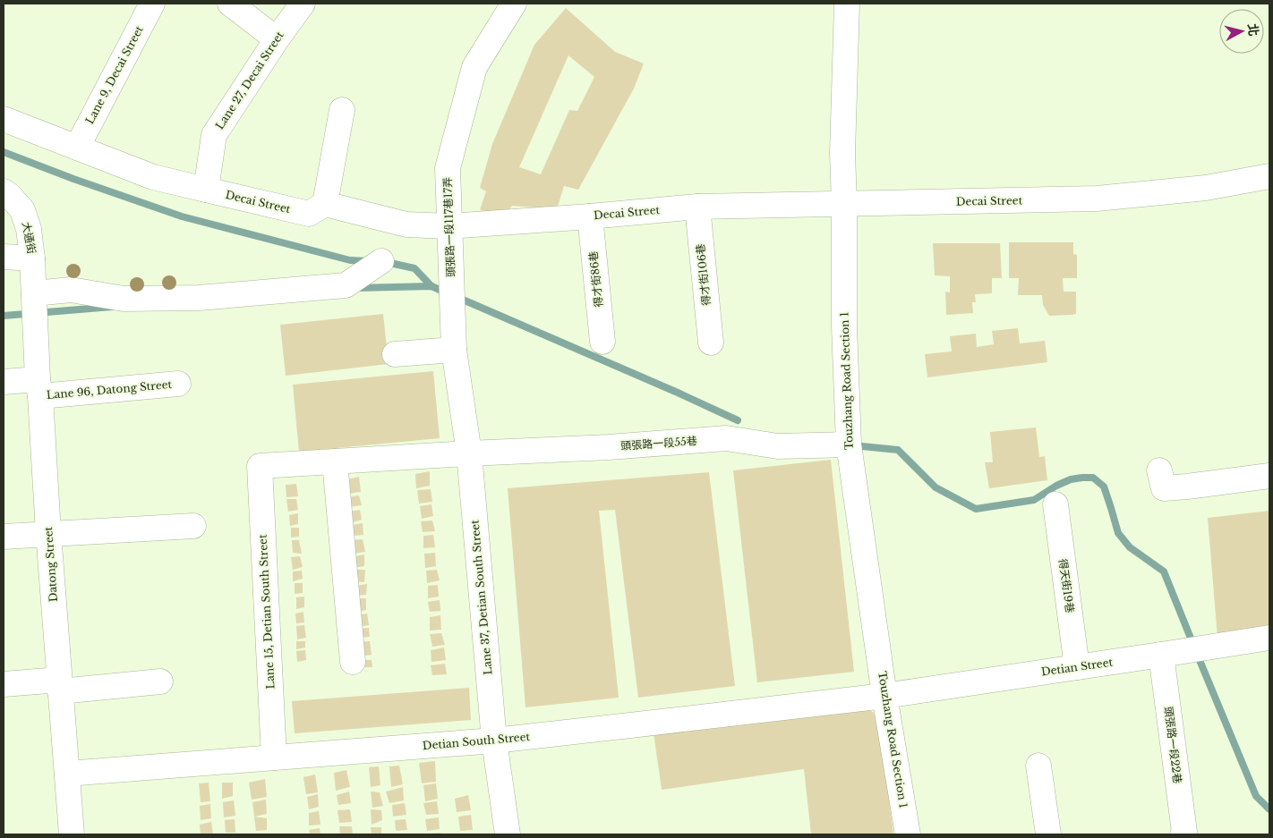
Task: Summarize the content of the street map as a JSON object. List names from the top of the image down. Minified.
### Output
{"streets":{"street":["Lane 9, Decai Street","Lane 27, Decai Street","Decai Street","頭張路一段117巷17弄","大通街","得才街106巷","得才街86巷","Touzhang Road Section 1","Lane 96, Datong Street","頭張路一段55巷","Datong Street","得天街19巷","Lane 37, Detian South Street","Lane 15, Detian South Street","Detian Street","Detian South Street","頭張路一段22巷"]},"crossings":[["Lane 9, Decai Street","Decai Street"],["Lane 27, Decai Street","Decai Street"],["Decai Street","頭張路一段117巷17弄"],["Decai Street","得才街106巷"],["Decai Street","得才街86巷"],["Decai Street","Touzhang Road Section 1"],["頭張路一段117巷17弄","Lane 37, Detian South Street"],["大通街","Datong Street"],["Touzhang Road Section 1","頭張路一段55巷"],["Touzhang Road Section 1","Detian Street"],["Touzhang Road Section 1","Detian South Street"],["Lane 96, Datong Street","Datong Street"],["頭張路一段55巷","Lane 37, Detian South Street"],["Datong Street","Detian South Street"],["得天街19巷","Detian Street"],["Lane 37, Detian South Street","Detian South Street"],["Lane 15, Detian South Street","Detian South Street"],["Detian Street","Detian South Street"],["Detian Street","頭張路一段22巷"]],"north":"right"}
